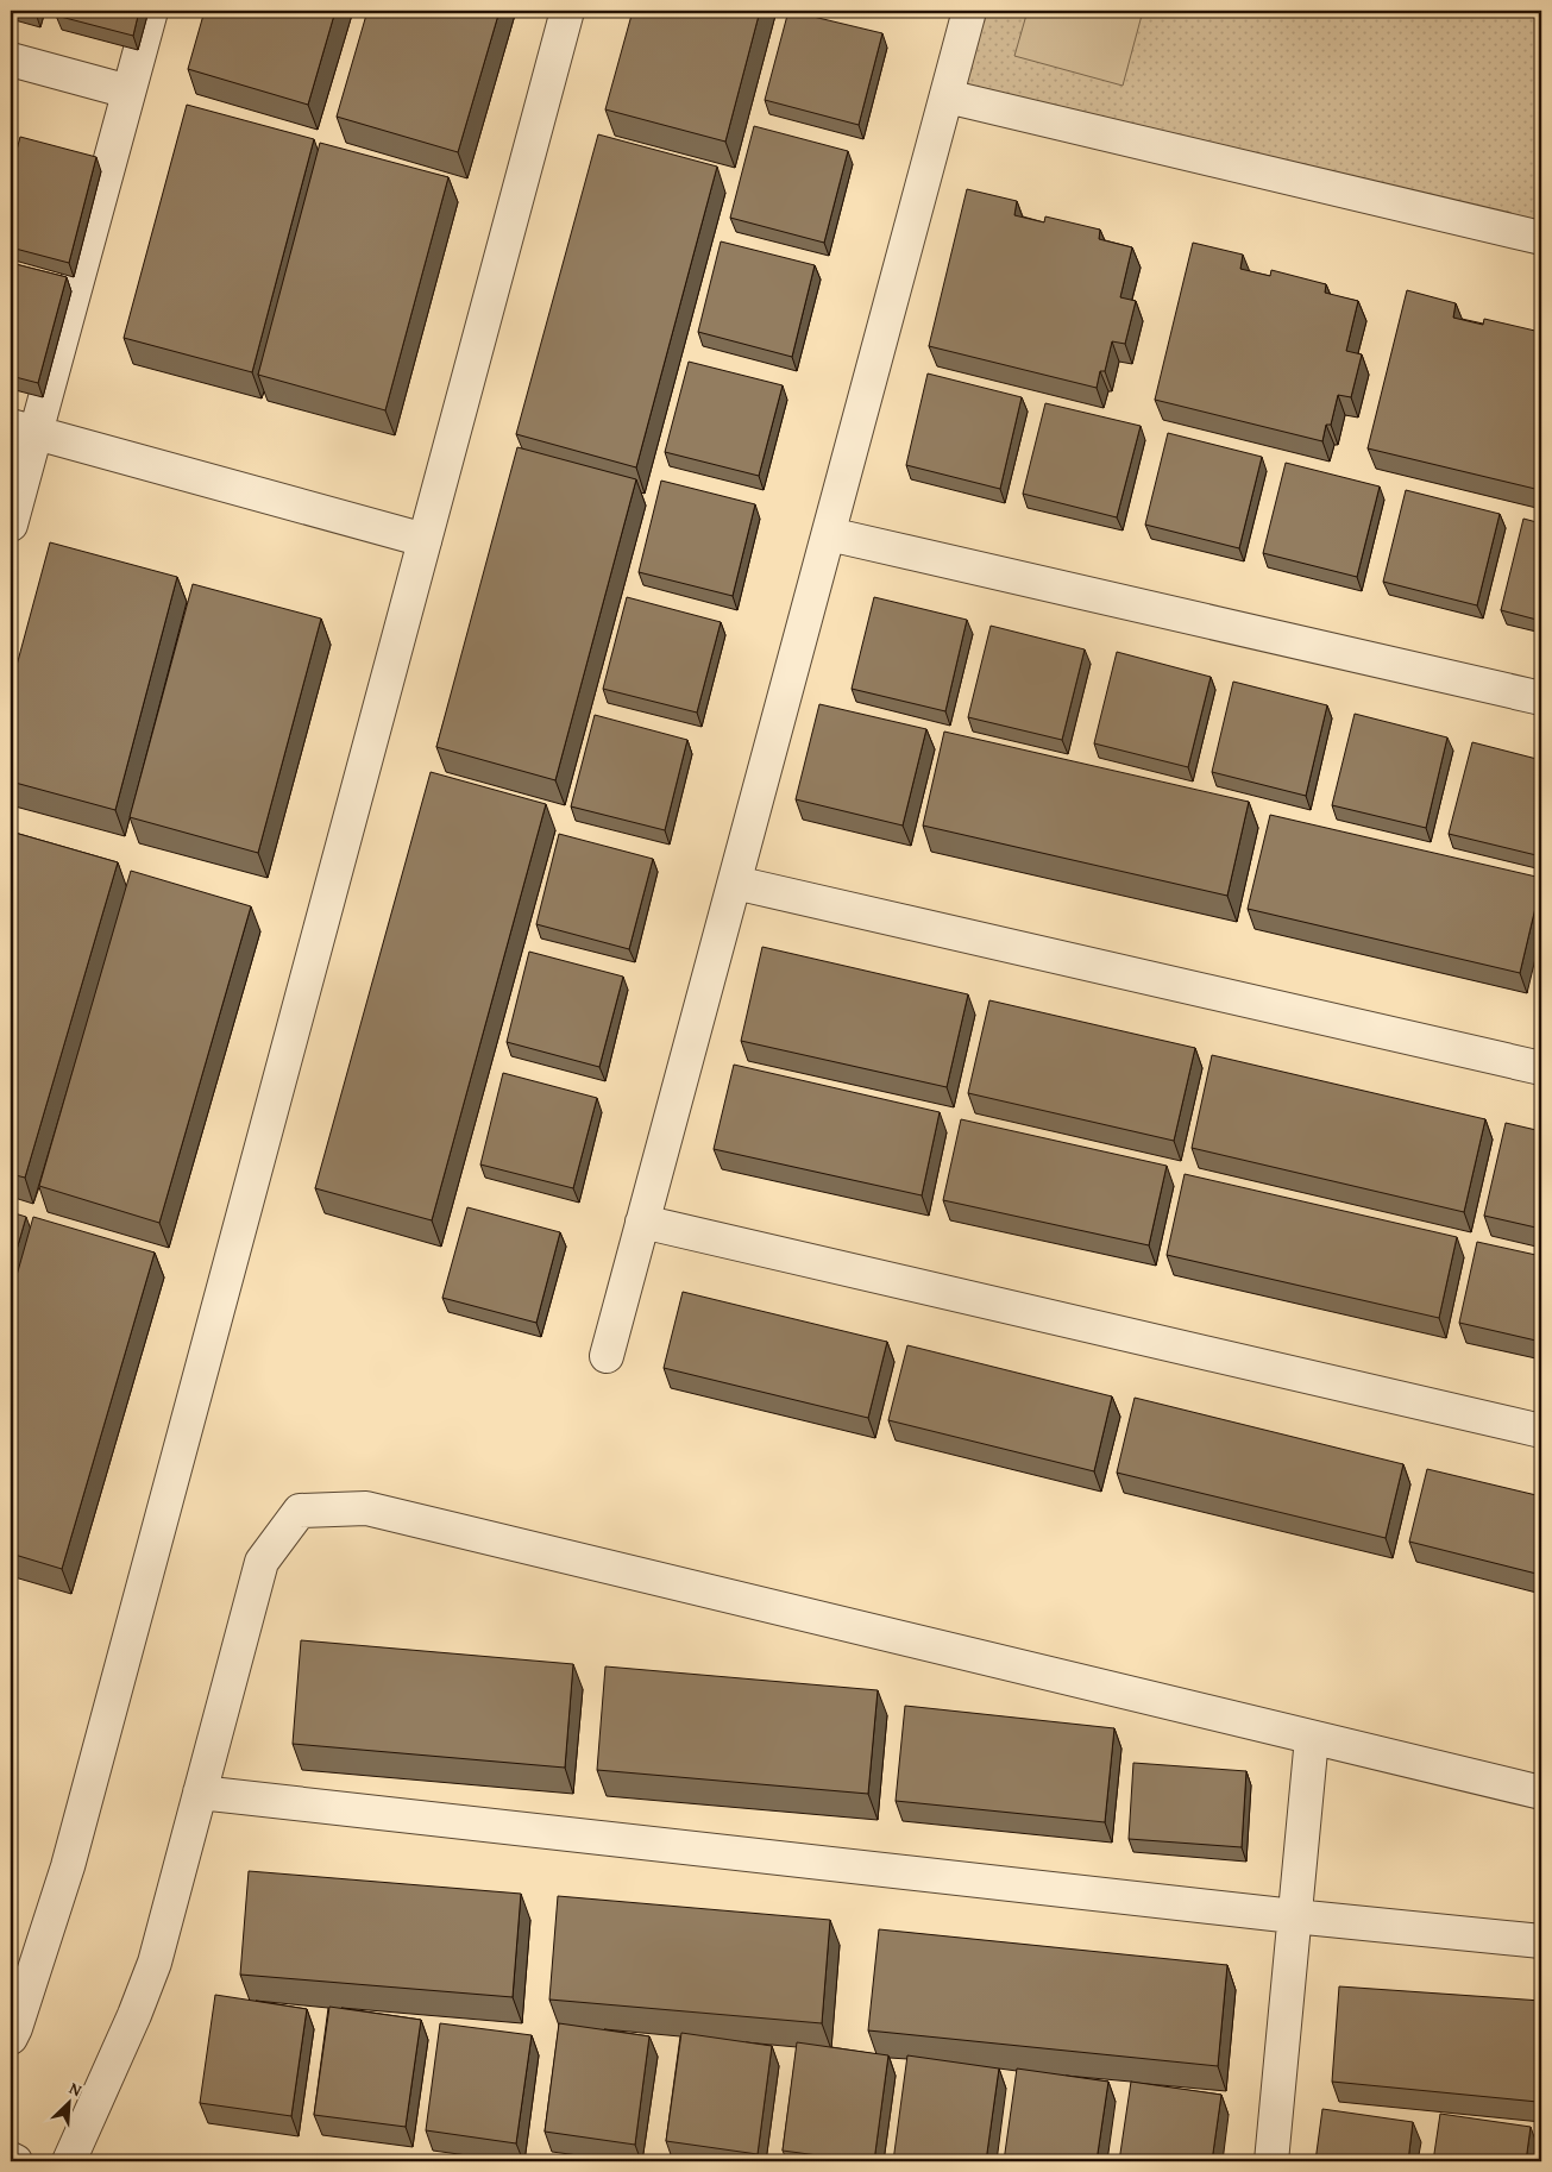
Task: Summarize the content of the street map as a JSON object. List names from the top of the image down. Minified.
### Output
{"north":"top right"}
